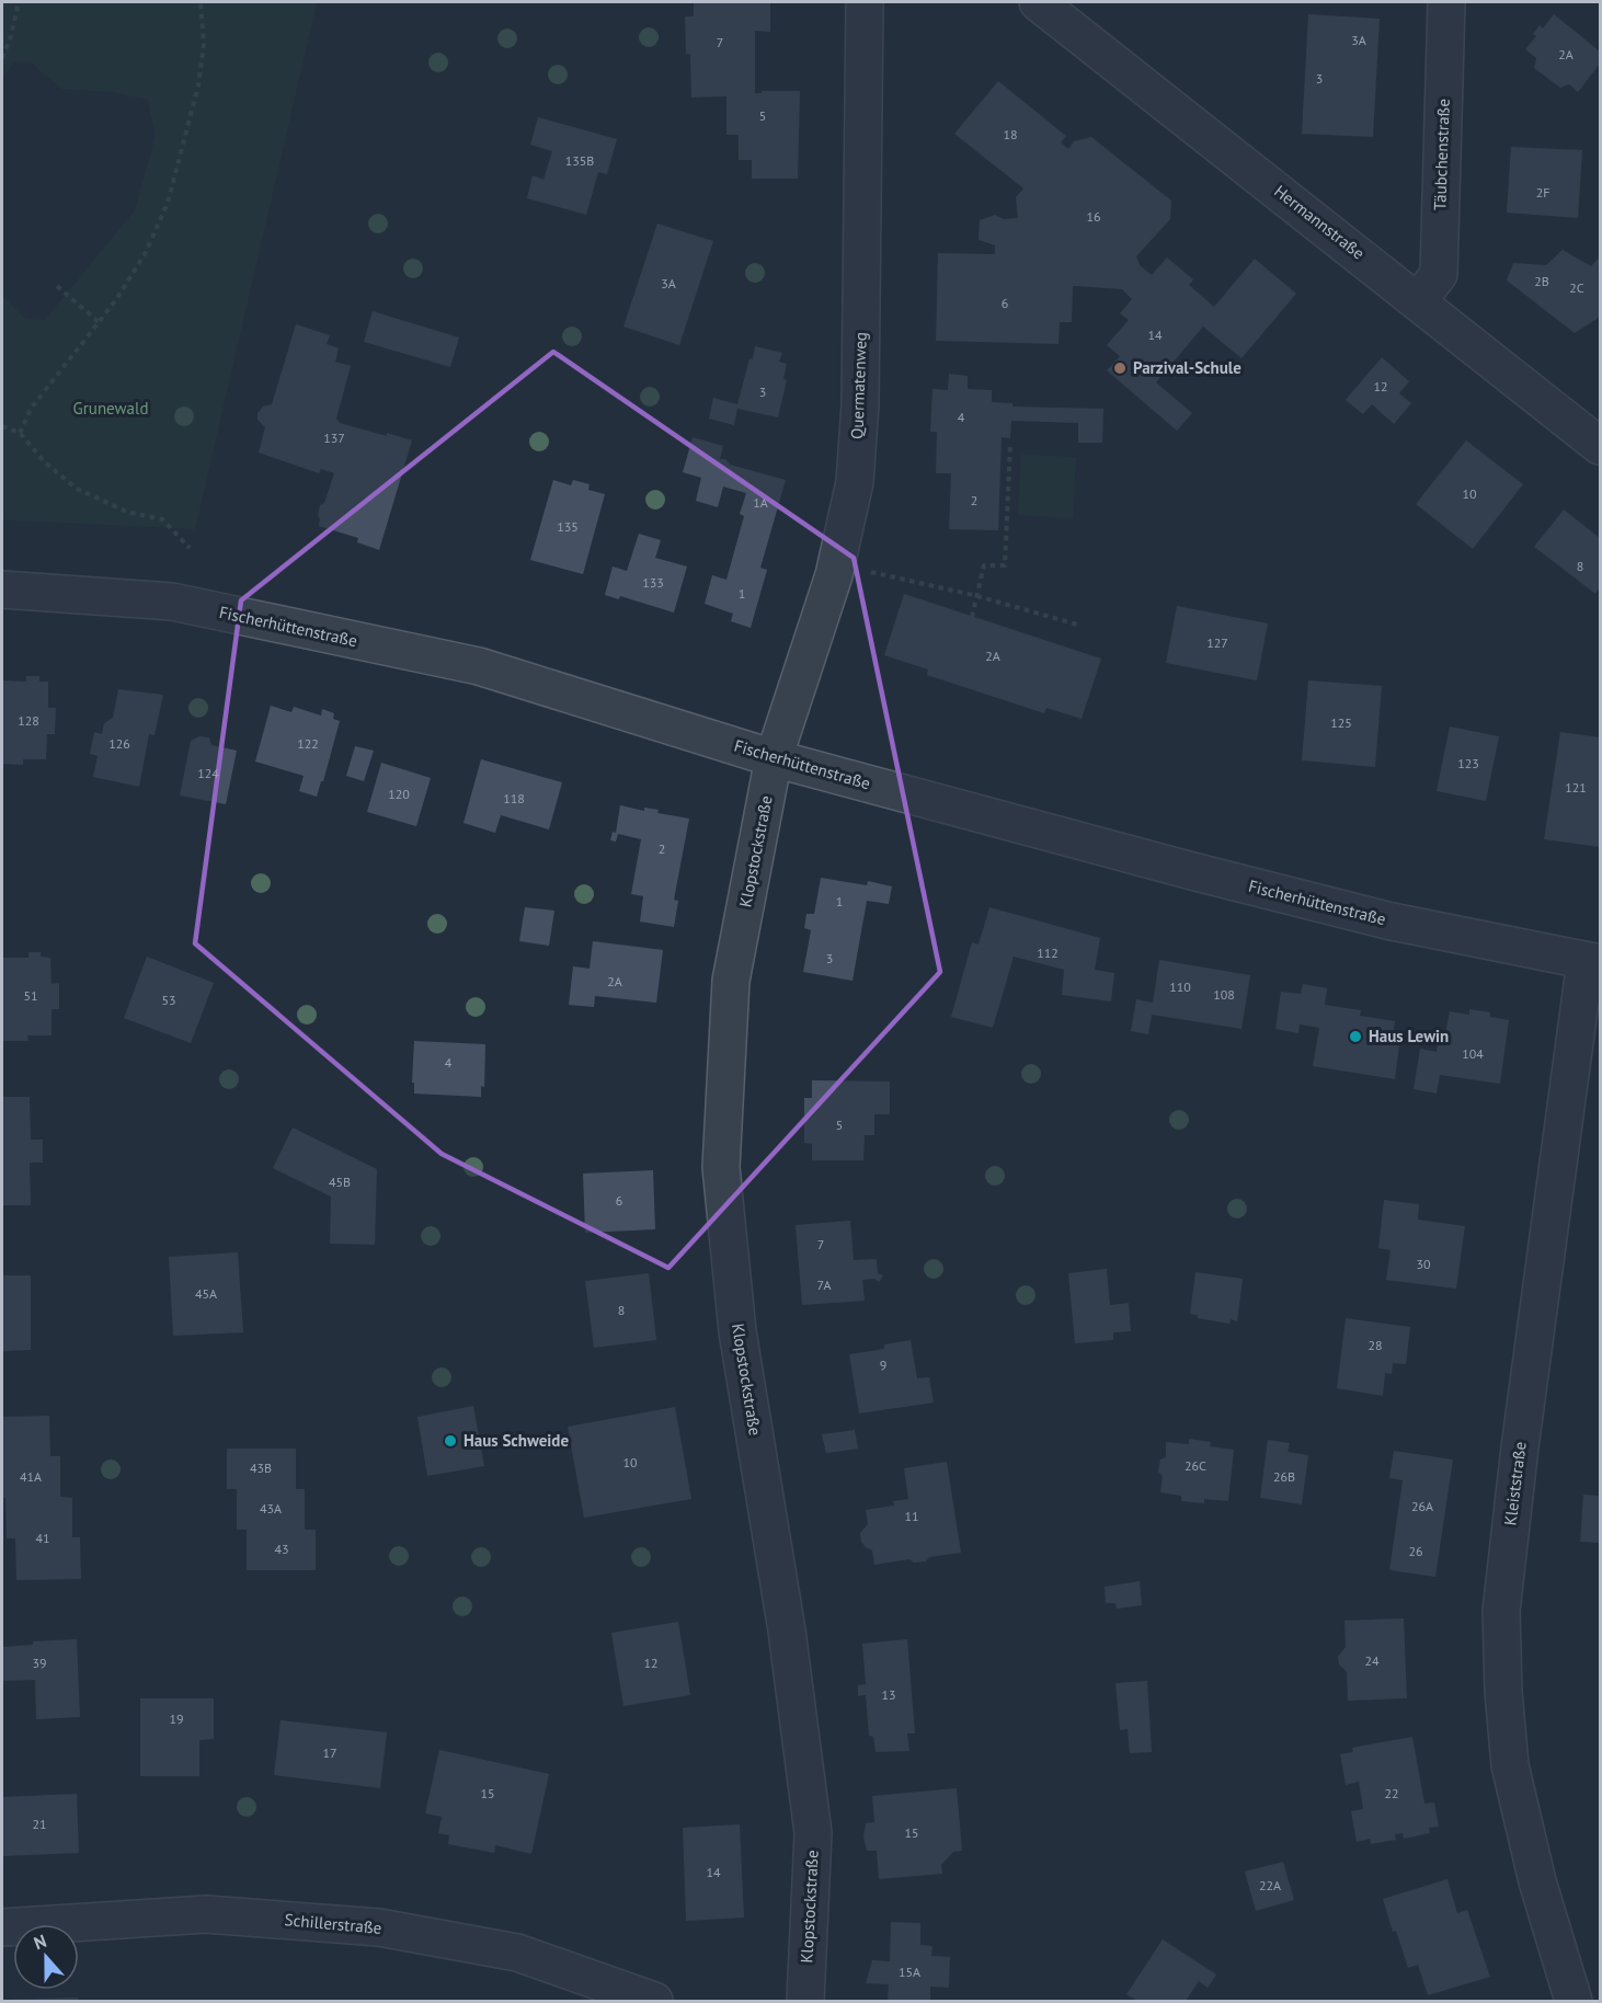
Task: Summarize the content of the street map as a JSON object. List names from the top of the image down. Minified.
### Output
{"streets":{"street":["Täubchenstraße","Hermannstraße","Quermatenweg","Fischerhüttenstraße","Klopstockstraße","Kleiststraße","Schillerstraße"]},"crossings":[["Täubchenstraße","Hermannstraße"],["Quermatenweg","Fischerhüttenstraße"],["Quermatenweg","Klopstockstraße"],["Fischerhüttenstraße","Klopstockstraße"],["Fischerhüttenstraße","Kleiststraße"]],"parks":["Grunewald"],"places":["Parzival-Schule","Haus Lewin","Haus Schweide"],"house_numbers":["3A","7","2A","3","5","18","135B","2F","16","2B","3A","2C","6","14","12","3","4","137","10","2","1A","135","8","133","1","127","2A","128","125","126","122","123","124","121","120","118","2","1","112","3","2A","110","108","51","53","104","4","5","45B","6","7","30","7A","45A","8","28","9","10","26C","43B","41A","26B","26A","43A","11","41","43","26","24","39","12","13","19","17","15","22","21","15","14","22A","15A"],"north":"top"}
